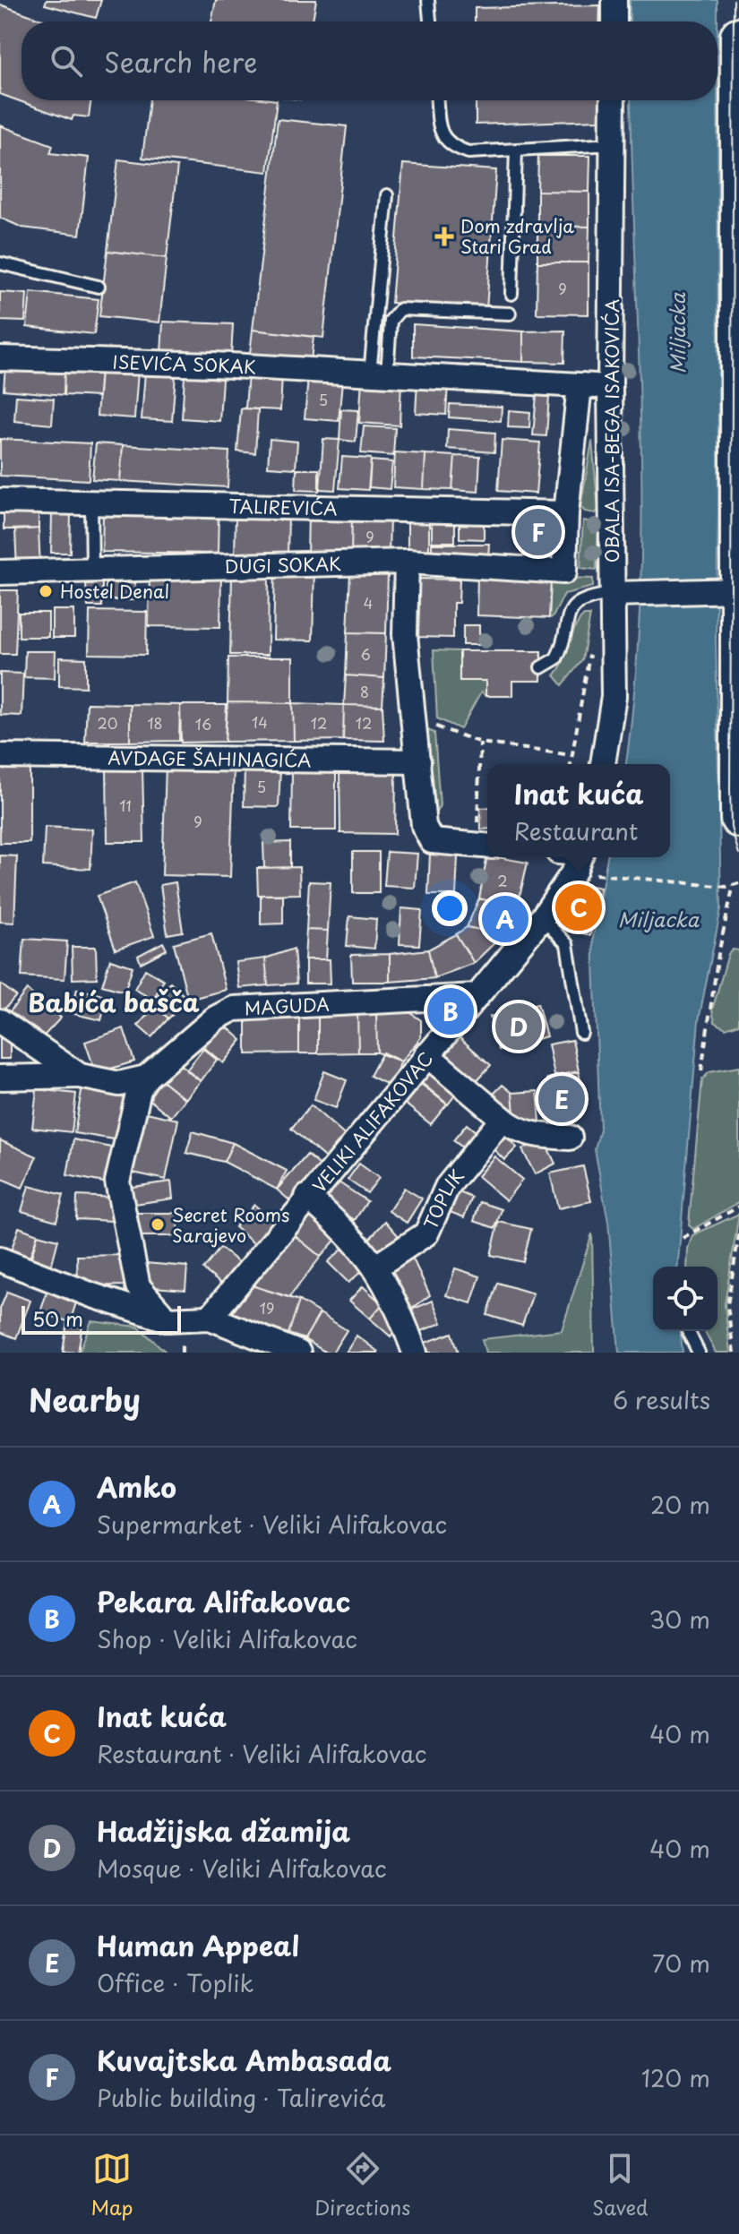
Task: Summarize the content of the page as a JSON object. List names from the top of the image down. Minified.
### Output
{"streets":{"street":["ISEVIĆA SOKAK","OBALA ISA-BEGA ISAKOVIĆA","TALIREVIĆA","DUGI SOKAK","AVDAGE ŠAHINAGIĆA","MAGUDA","VELIKI ALIFAKOVAC","TOPLIK"]},"crossings":[["ISEVIĆA SOKAK","OBALA ISA-BEGA ISAKOVIĆA"],["TALIREVIĆA","DUGI SOKAK"],["MAGUDA","VELIKI ALIFAKOVAC"]],"districts":["Babića bašča"],"water":["Miljacka"],"places":{"health":["Dom zdravlja Stari Grad"],"other":["Hostel Denal","Secret Rooms Sarajevo"]},"house_numbers":["9","5","9","4","6","8","14","20","18","12","12","16","5","11","9","2","19"],"scale_bar":"50 m","page":{"search":"Search here","pins":["F","C","A","B","D","E"],"popup":["Inat kuća","Restaurant"],"scale":"50 m","heading":["Nearby","6 results"],"list":[{"mark":"A","name":"Amko","note":"Supermarket · Veliki Alifakovac","value":"20 m"},{"mark":"B","name":"Pekara Alifakovac","note":"Shop · Veliki Alifakovac","value":"30 m"},{"mark":"C","name":"Inat kuća","note":"Restaurant · Veliki Alifakovac","value":"40 m"},{"mark":"D","name":"Hadžijska džamija","note":"Mosque · Veliki Alifakovac","value":"40 m"},{"mark":"E","name":"Human Appeal","note":"Office · Toplik","value":"70 m"},{"mark":"F","name":"Kuvajtska Ambasada","note":"Public building · Talirevića","value":"120 m"}],"nav":["Map","Directions","Saved"]}}
